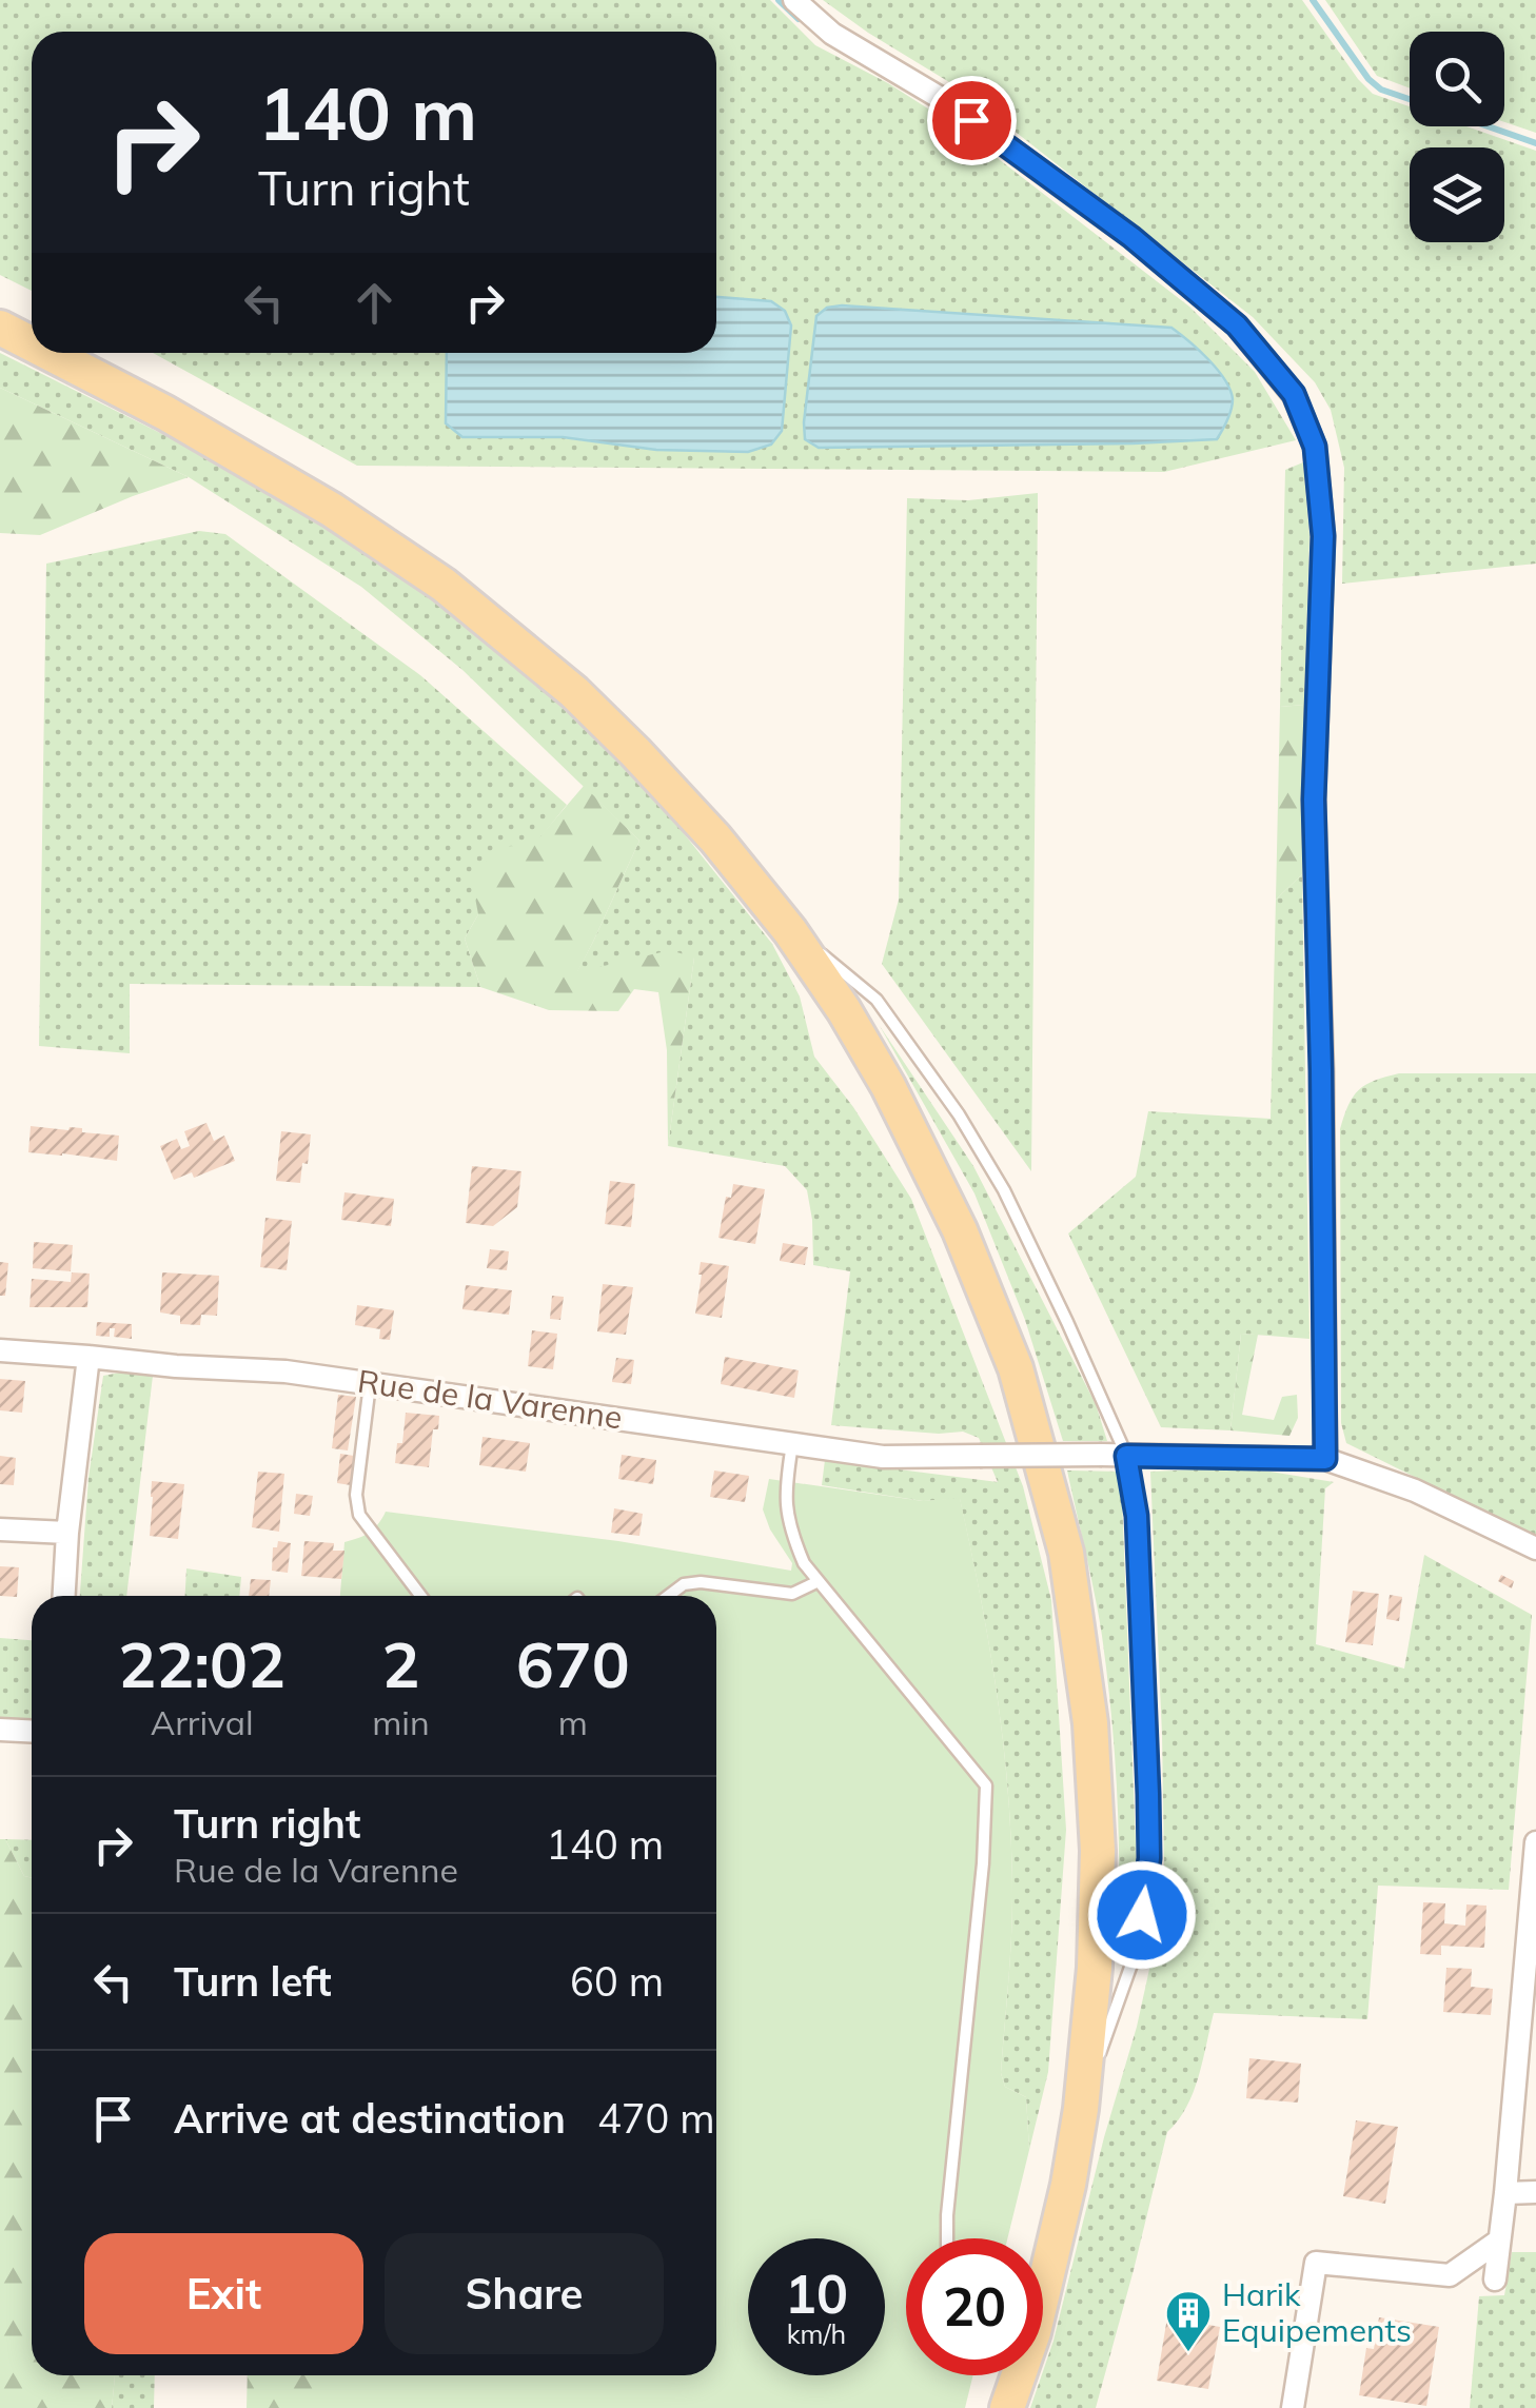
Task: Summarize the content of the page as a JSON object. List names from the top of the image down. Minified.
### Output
{"streets":{"street":["Rue de la Varenne"]},"places":{"building":["Harik Equipements"]},"page":{"turn":["140 m","Turn right"],"eta":["22:02","Arrival","2","min","670","m"],"list":[{"name":"Turn right","note":"Rue de la Varenne","value":"140 m"},{"name":"Turn left","value":"60 m"},{"name":"Arrive at destination","value":"470 m"}],"buttons":["Exit","Share"],"speed":"10 km/h","limit":"20"}}
